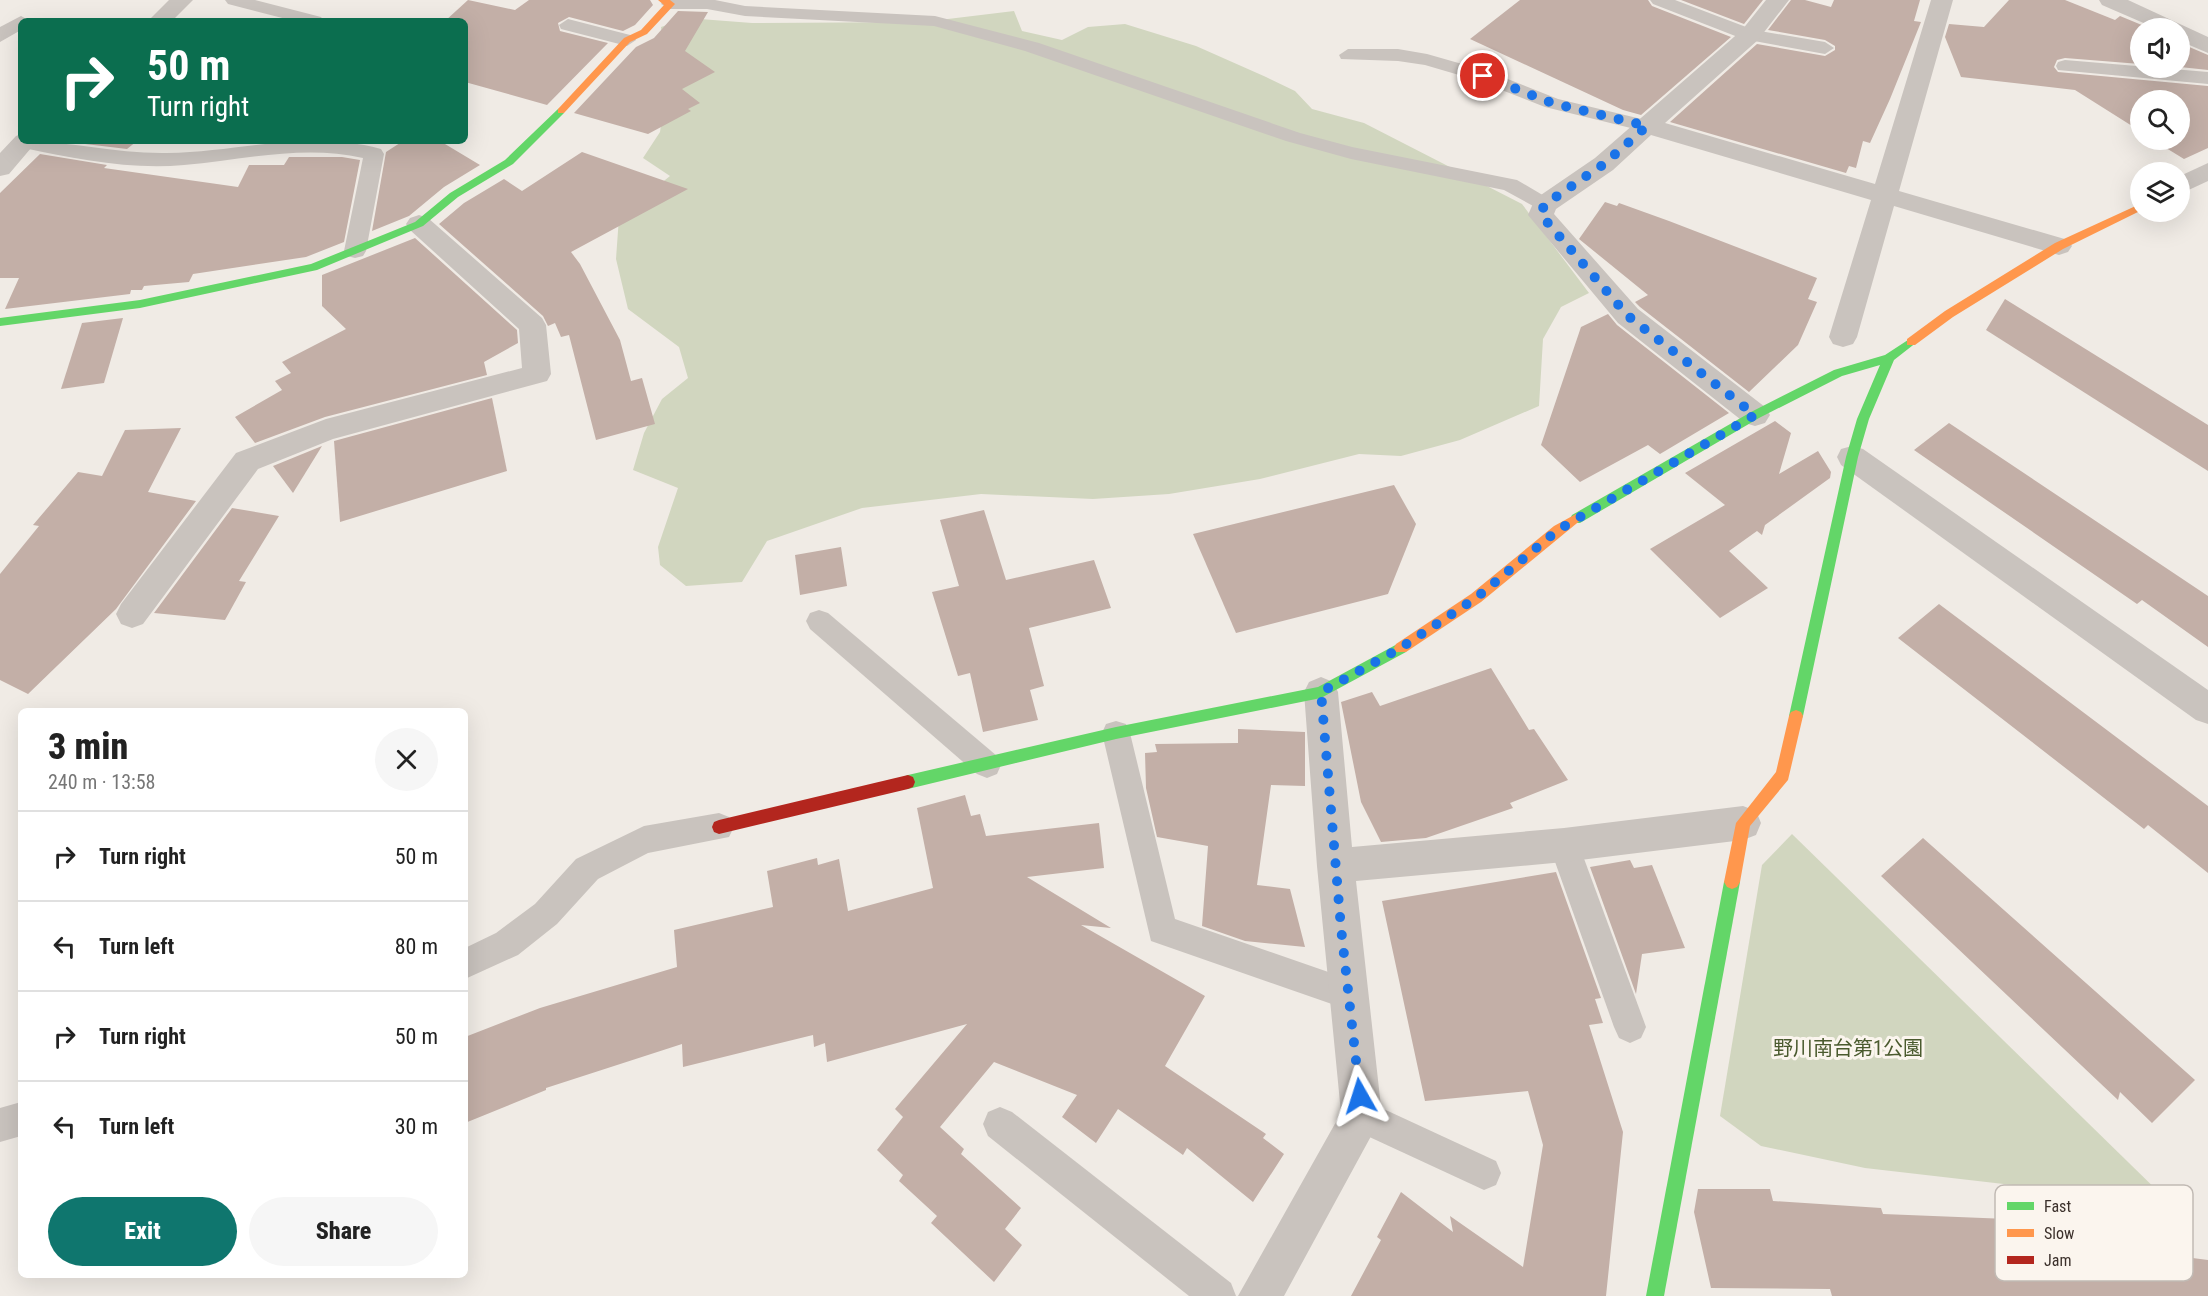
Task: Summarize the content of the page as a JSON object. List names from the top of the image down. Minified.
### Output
{"parks":["野川南台第1公園"],"legend":["Fast","Slow","Jam"],"page":{"turn":["50 m","Turn right"],"heading":["3 min","240 m · 13:58"],"list":[{"name":"Turn right","value":"50 m"},{"name":"Turn left","value":"80 m"},{"name":"Turn right","value":"50 m"},{"name":"Turn left","value":"30 m"}],"buttons":["Exit","Share"]}}
